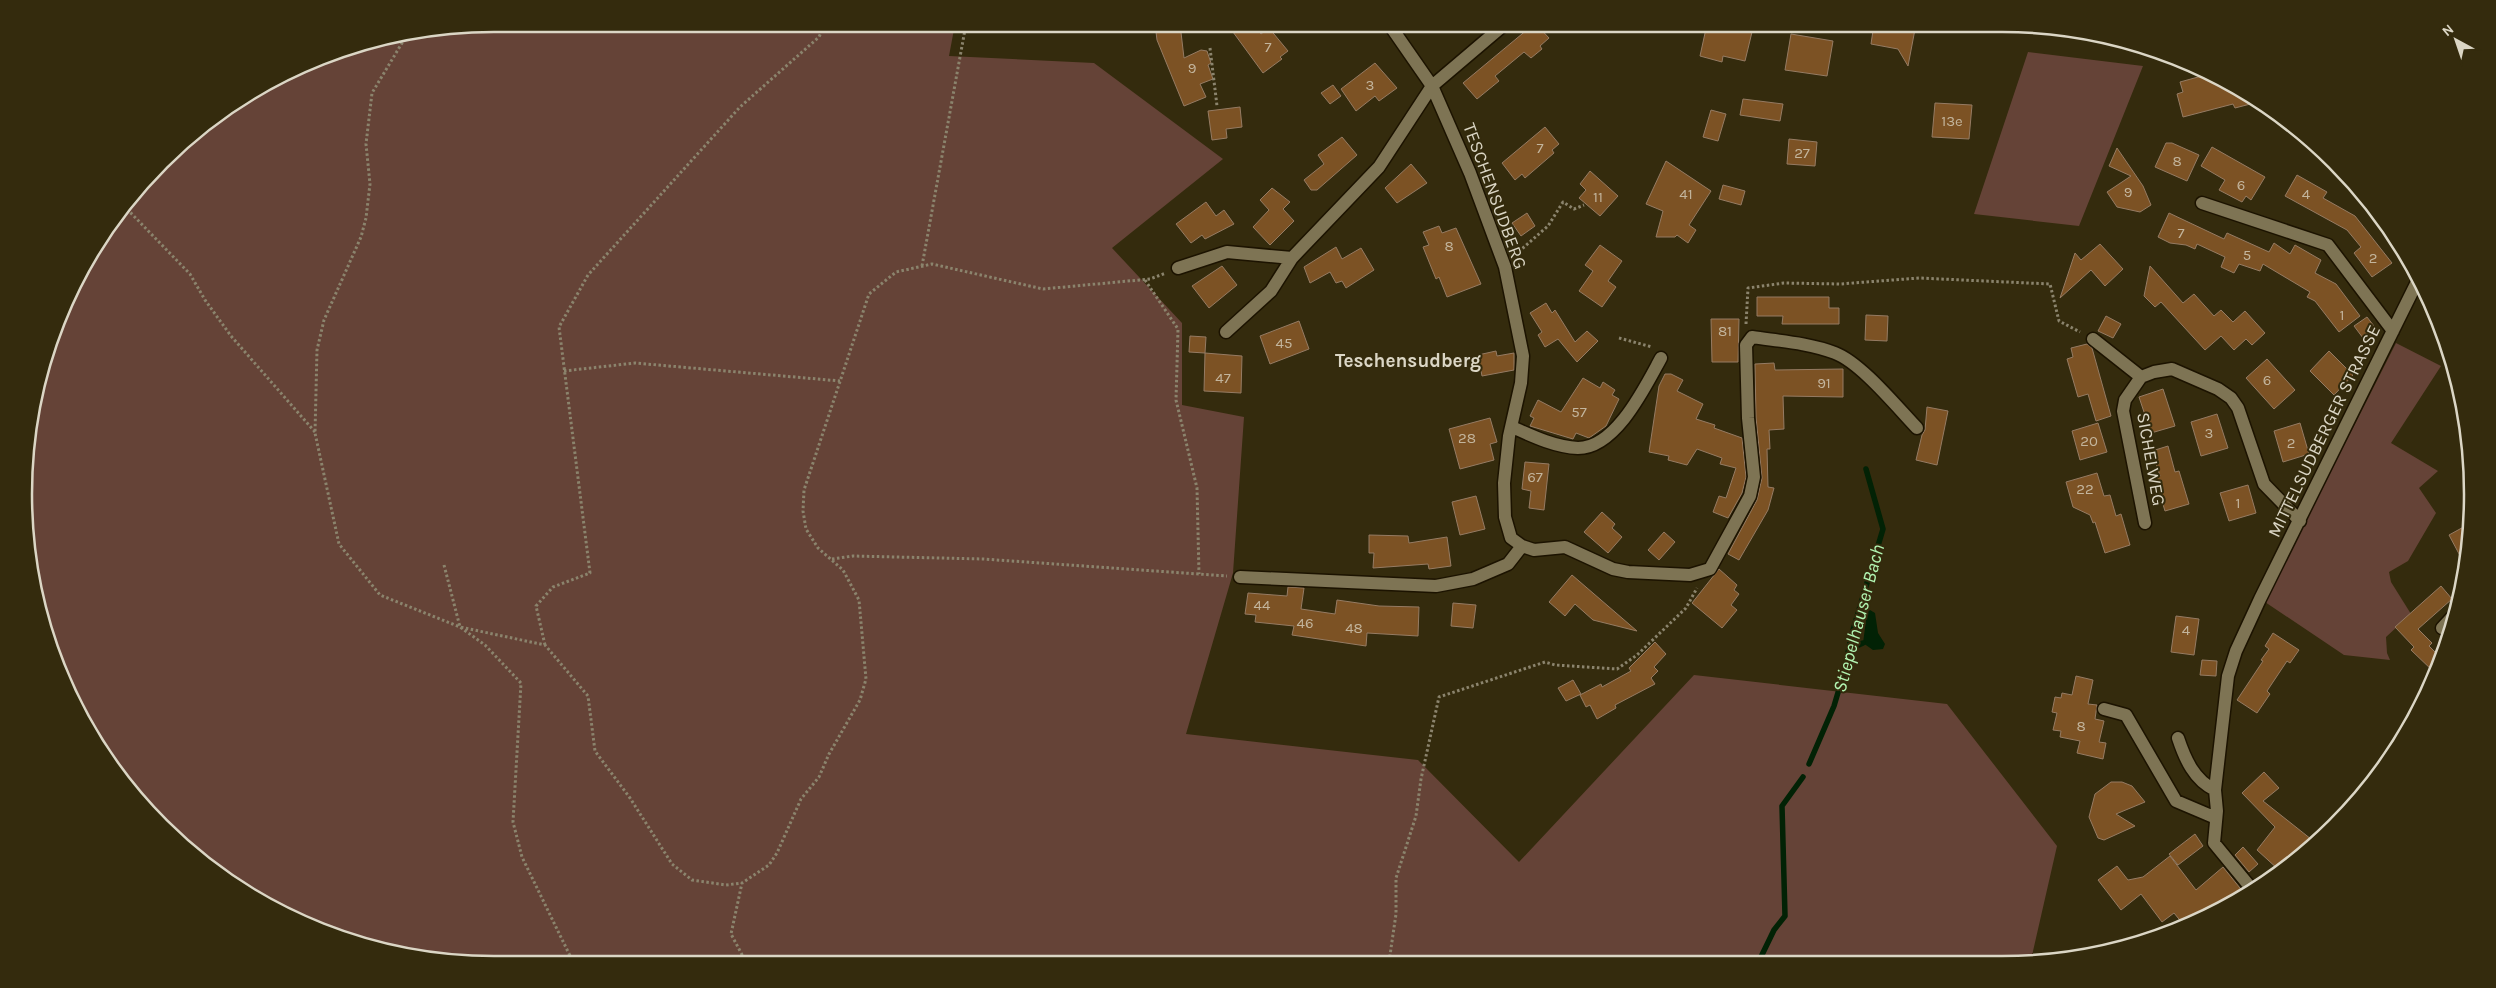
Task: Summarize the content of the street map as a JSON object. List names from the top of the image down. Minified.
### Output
{"streets":{"street":["TESCHENSUDBERG","MITTELSUDBERGER STRASSE","SICHELWEG"]},"districts":["Teschensudberg"],"water":["Stiepelhauser Bach"],"house_numbers":["7","9","3","13e","7","27","8","6","9","41","4","11","7","8","5","2","1","81","45","47","6","91","57","3","28","20","2","67","22","1","44","46","48","4","8"],"north":"top left"}
